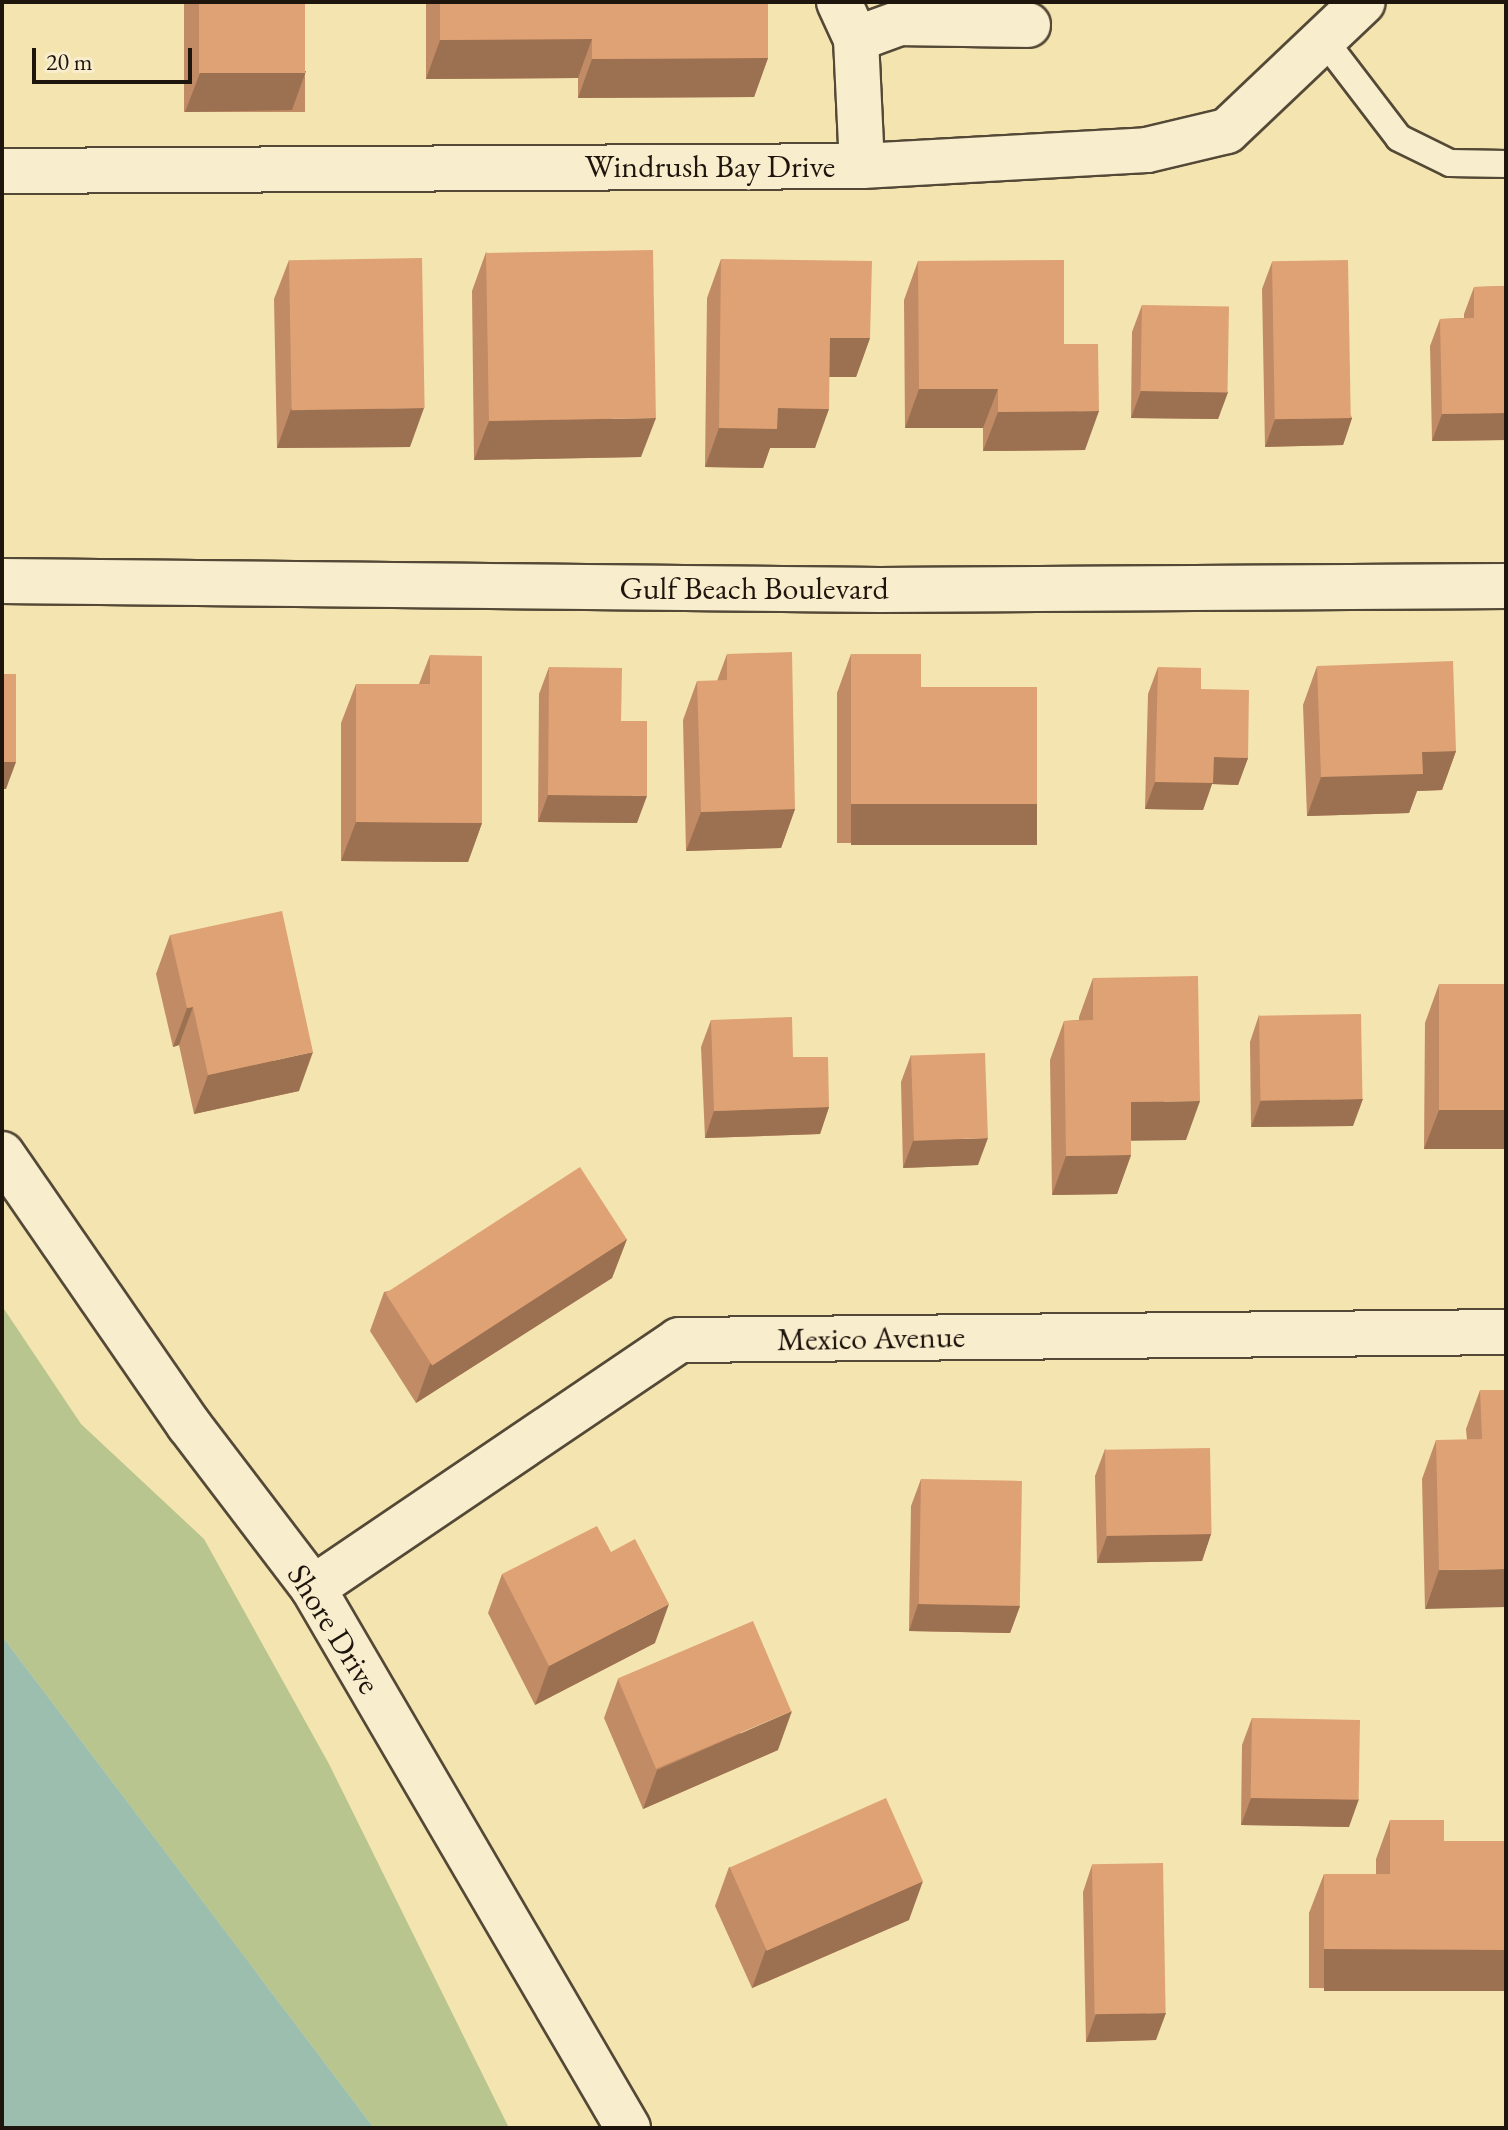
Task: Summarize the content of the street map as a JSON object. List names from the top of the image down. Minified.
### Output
{"streets":{"street":["Windrush Bay Drive","Gulf Beach Boulevard","Mexico Avenue","Shore Drive"]},"crossings":[["Mexico Avenue","Shore Drive"]],"scale_bar":"20 m"}
